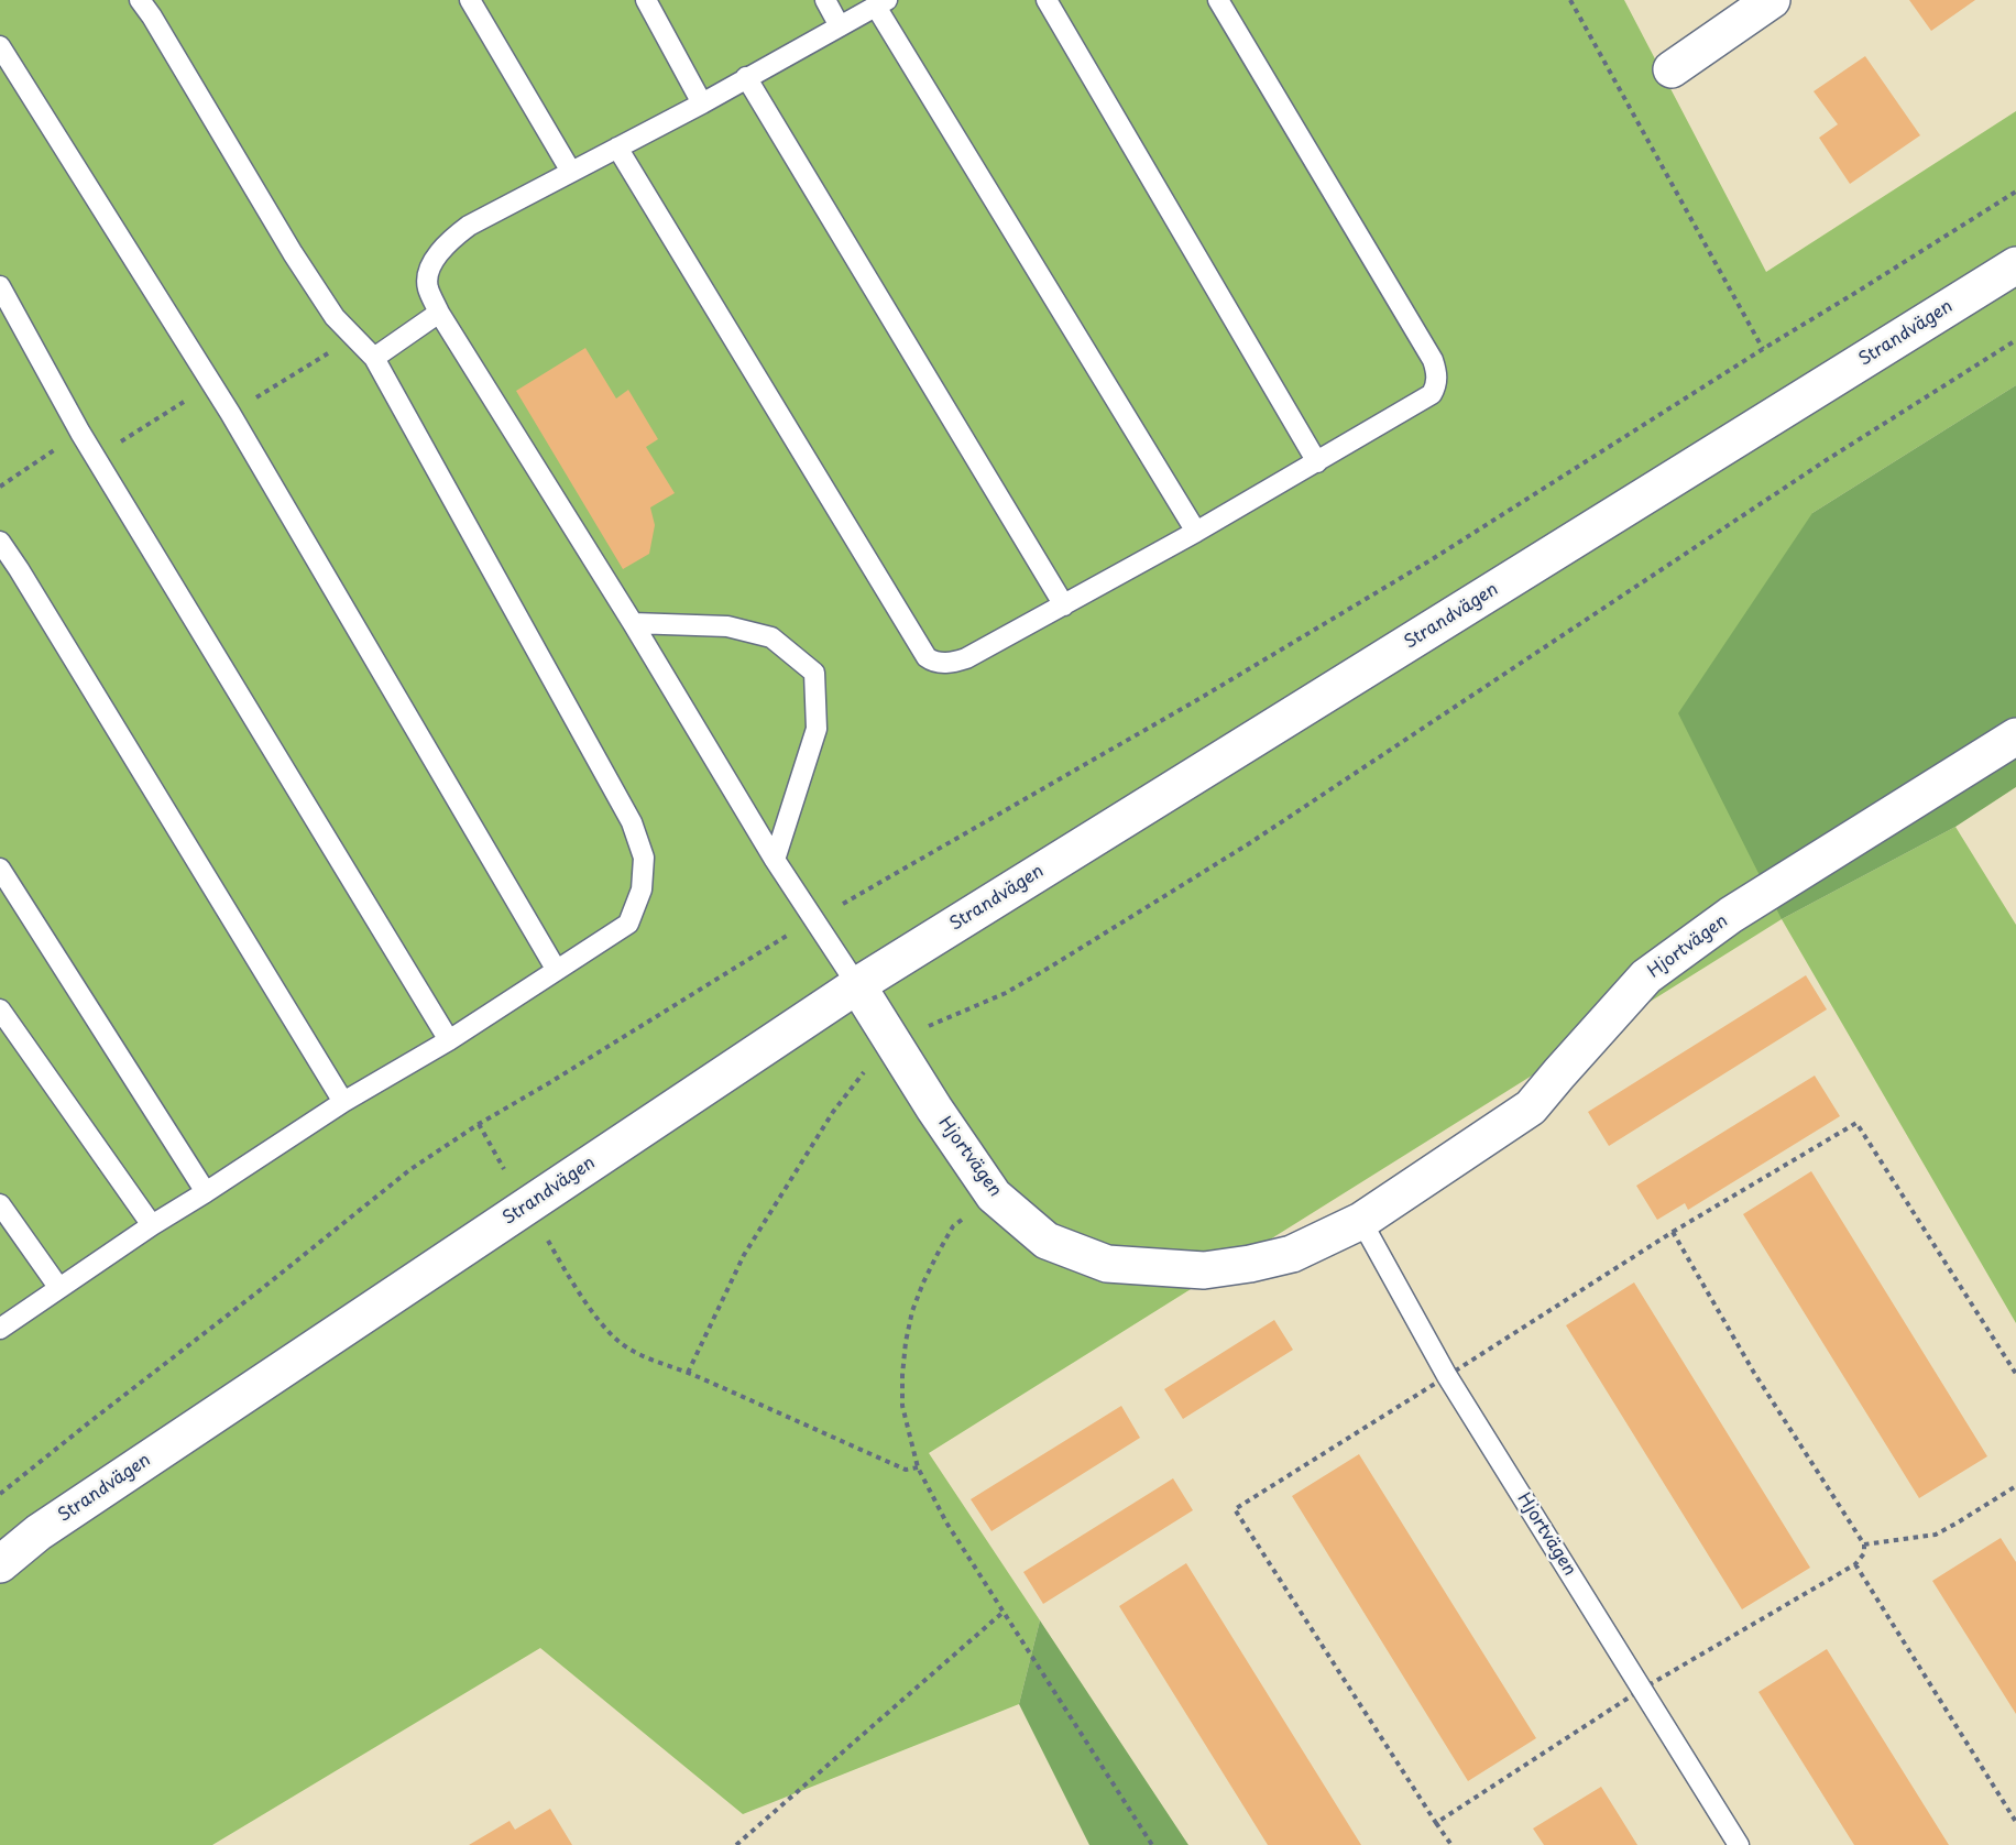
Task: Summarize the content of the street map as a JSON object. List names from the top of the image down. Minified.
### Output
{"streets":{"street":["Strandvägen","Hjortvägen"]},"crossings":[["Strandvägen","Hjortvägen"]]}
